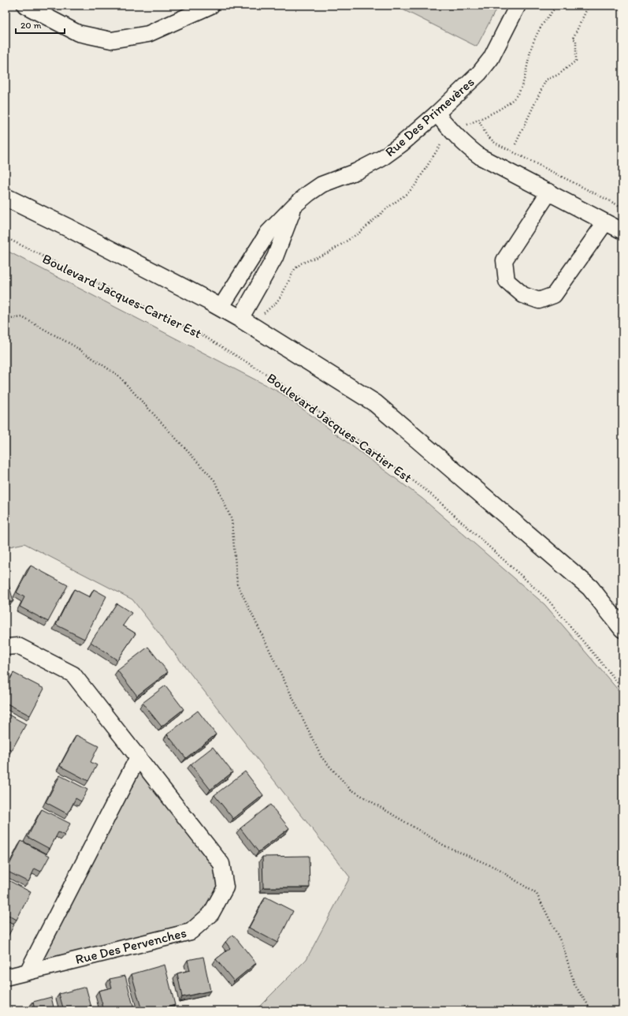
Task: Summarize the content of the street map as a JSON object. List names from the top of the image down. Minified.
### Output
{"streets":{"street":["Rue Des Primevères","Rue Des Pervenches"],"path":["Boulevard Jacques-Cartier Est"]},"scale_bar":"20 m"}
